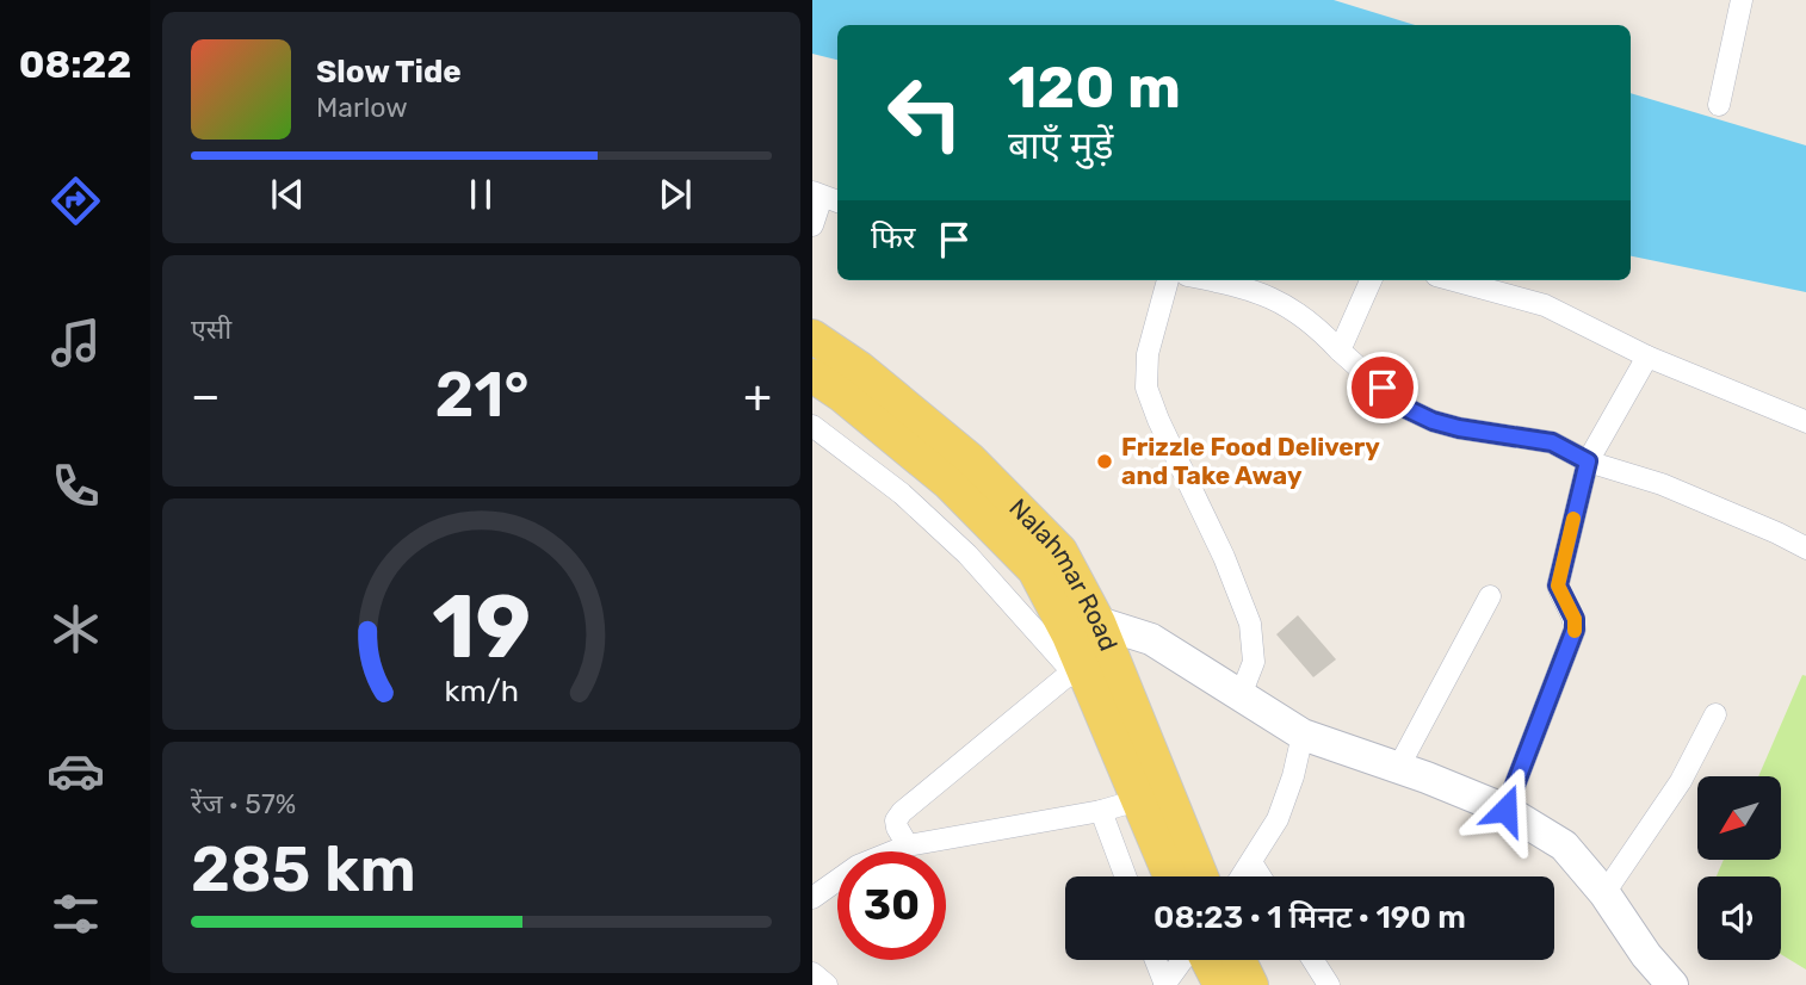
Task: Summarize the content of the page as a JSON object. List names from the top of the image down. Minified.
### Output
{"streets":{"main road":["Nalahmar Road"]},"places":["Frizzle Food Delivery and Take Away"],"north":"bottom left","page":{"tabs":"08:22","turn":["120 m","बाएँ मुड़ें"],"song":["Slow Tide","Marlow"],"then":"फिर","tile":["एसी",["रेंज · 57%","285 km"]],"heat":["−","21°","+"],"limit":"30","trip":"08:23 · 1 मिनट · 190 m","gauge":["19","km/h"]}}
